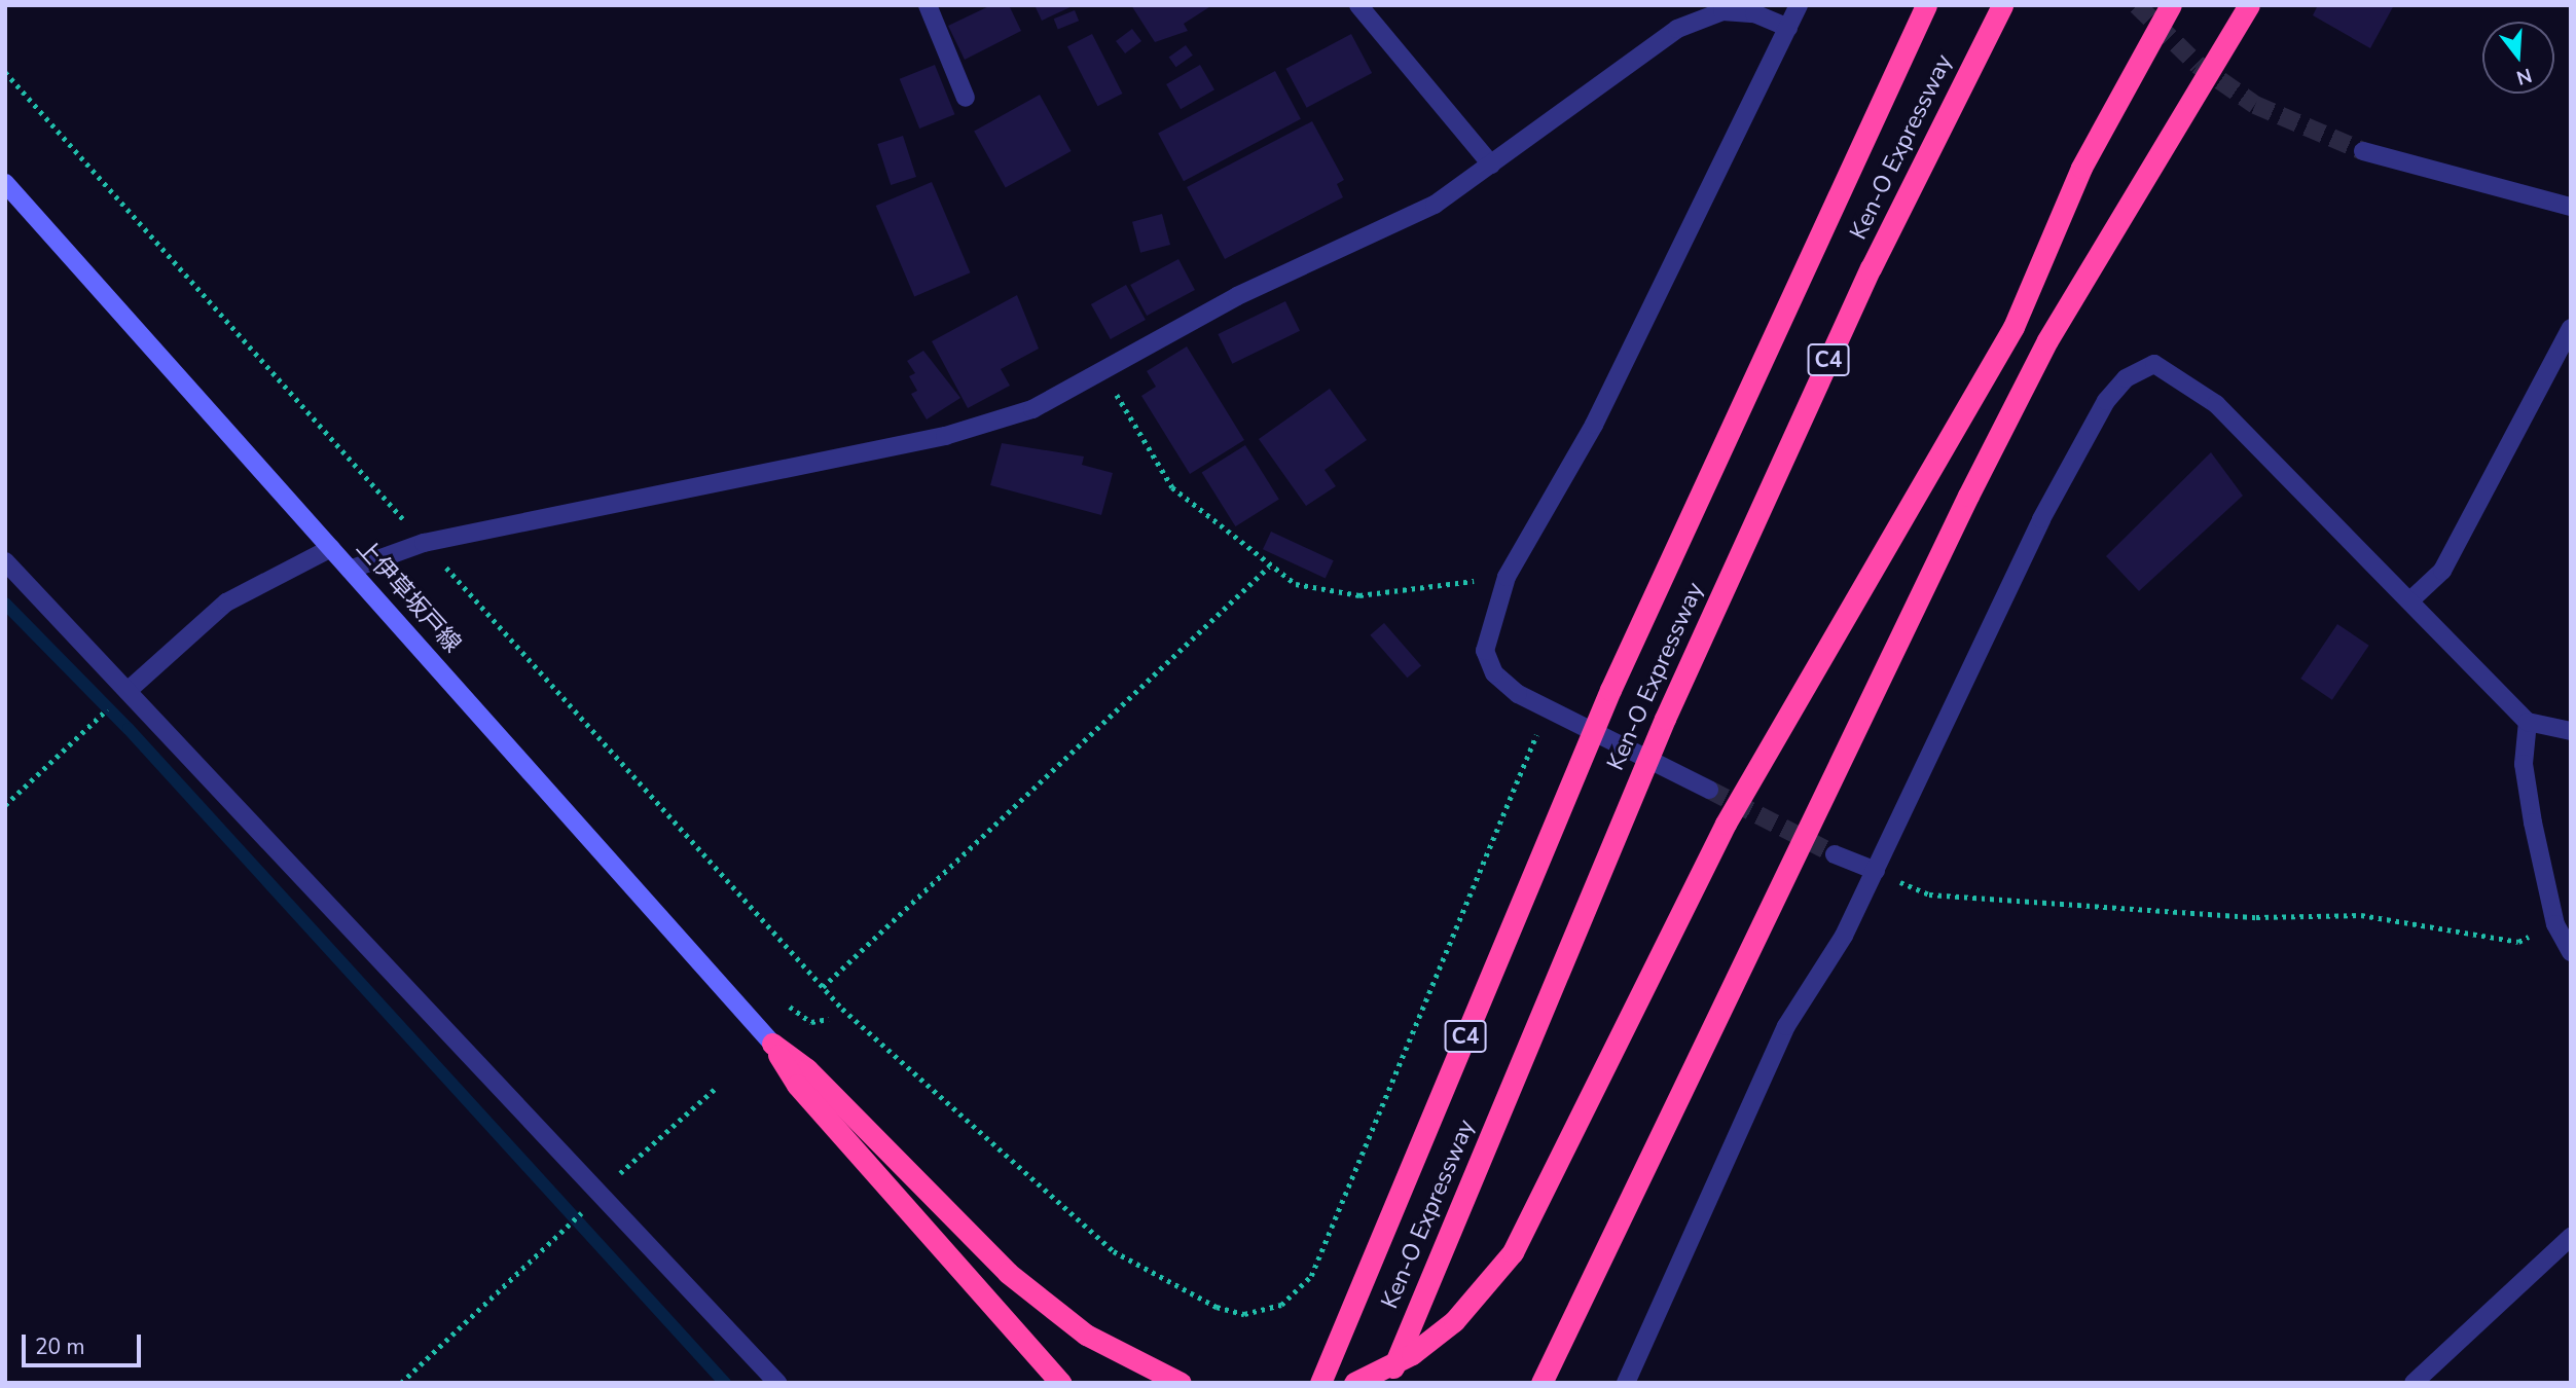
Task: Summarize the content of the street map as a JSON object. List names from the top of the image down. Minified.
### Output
{"streets":{"highway":["Ken-O Expressway","C4"],"main road":["上伊草坂戸線"]},"scale_bar":"20 m","north":"bottom"}
